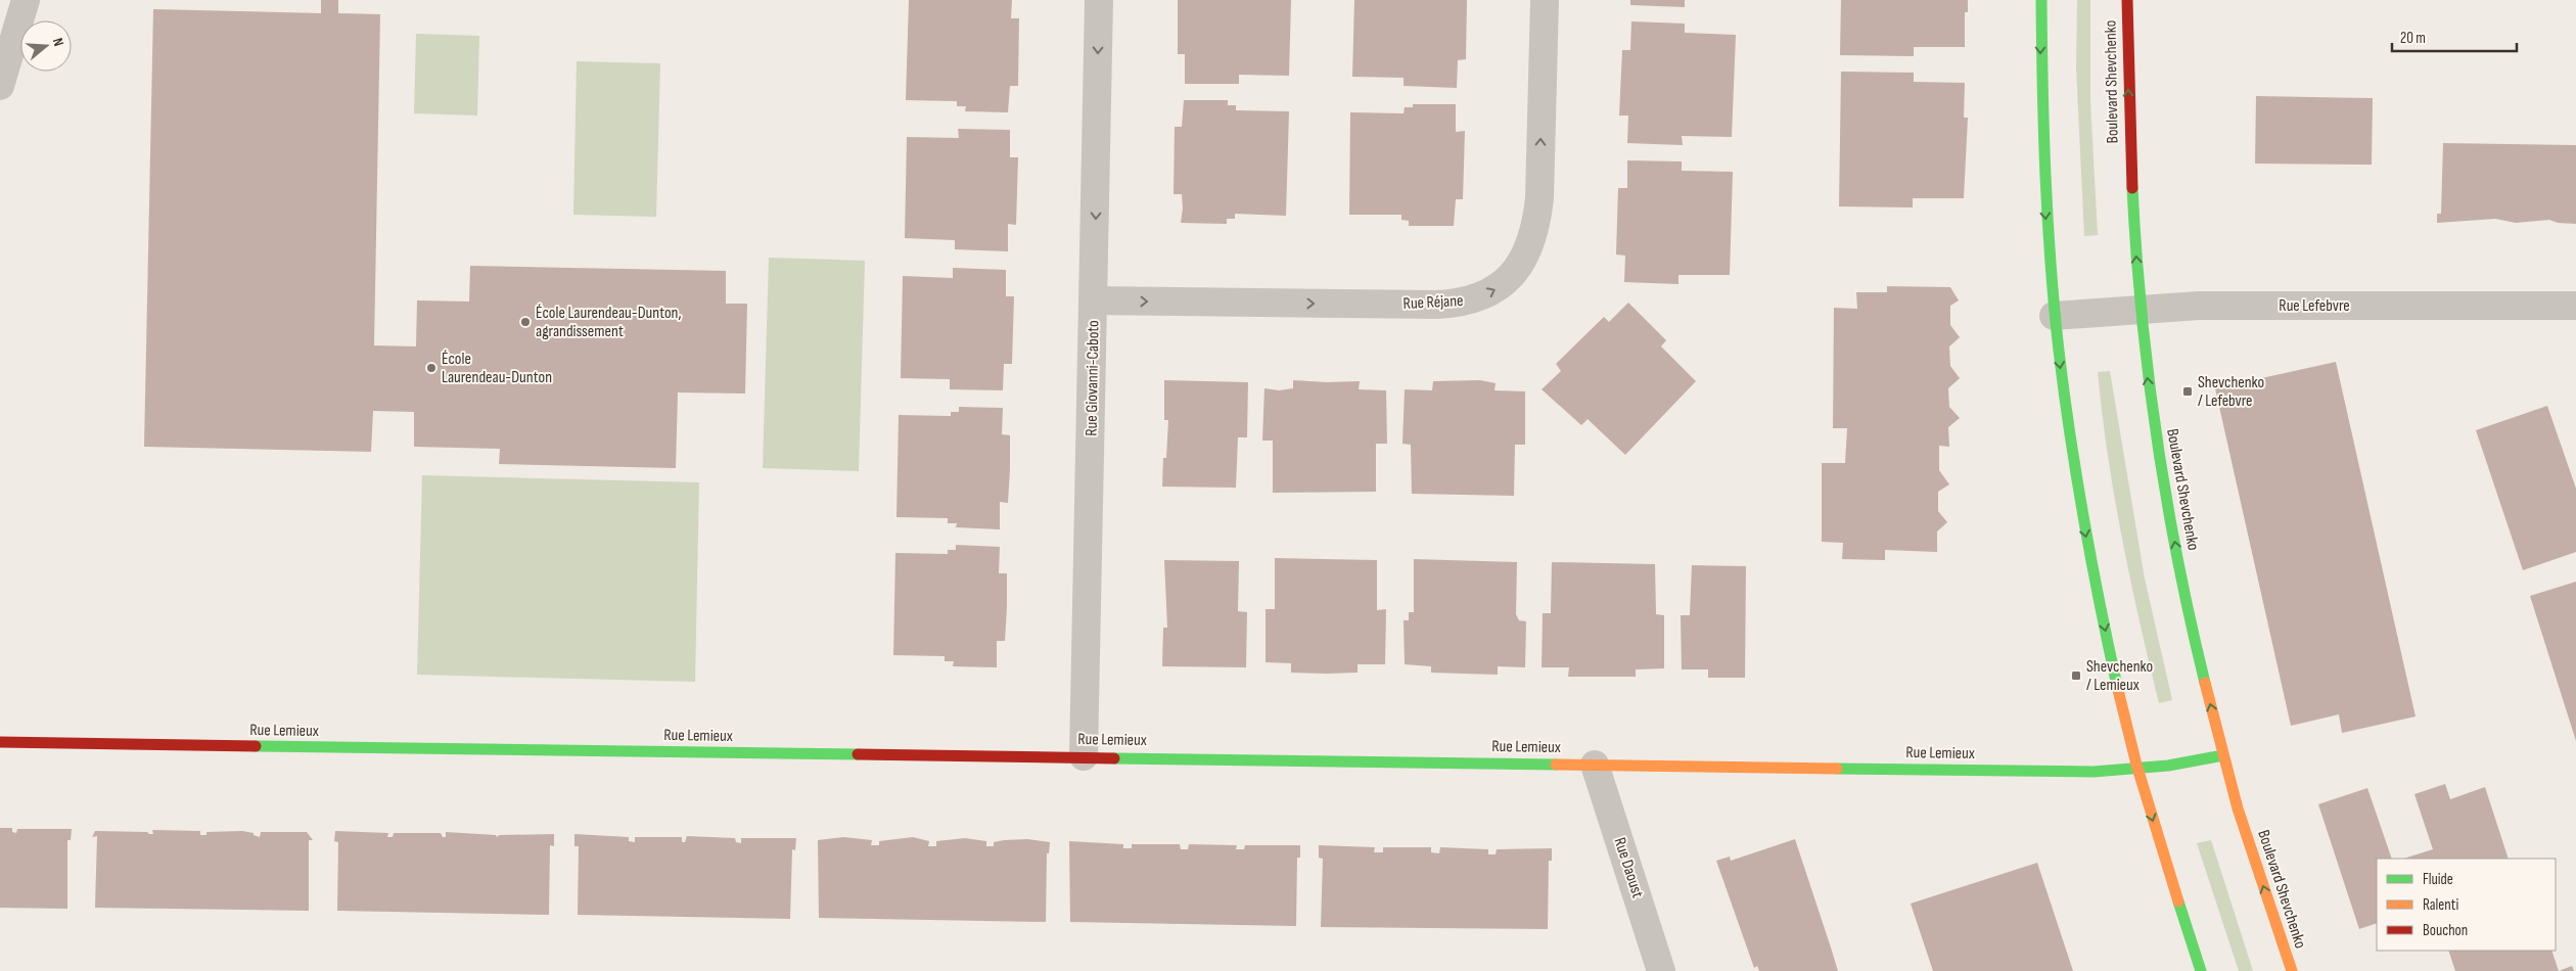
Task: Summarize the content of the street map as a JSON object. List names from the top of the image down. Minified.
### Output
{"streets":{"street":["Boulevard Shevchenko","Rue Réjane","Rue Lefebvre","Rue Giovanni-Caboto","Rue Lemieux","Rue Daoust"]},"crossings":[["Boulevard Shevchenko","Rue Lefebvre"],["Boulevard Shevchenko","Rue Lemieux"],["Rue Réjane","Rue Giovanni-Caboto"],["Rue Giovanni-Caboto","Rue Lemieux"],["Rue Lemieux","Rue Daoust"]],"one_way":["Rue Giovanni-Caboto"],"places":{"other":["École Laurendeau-Dunton, agrandissement","École Laurendeau-Dunton"],"transit":["Shevchenko / Lefebvre","Shevchenko / Lemieux"]},"legend":["Fluide","Ralenti","Bouchon"],"scale_bar":"20 m","north":"right"}
